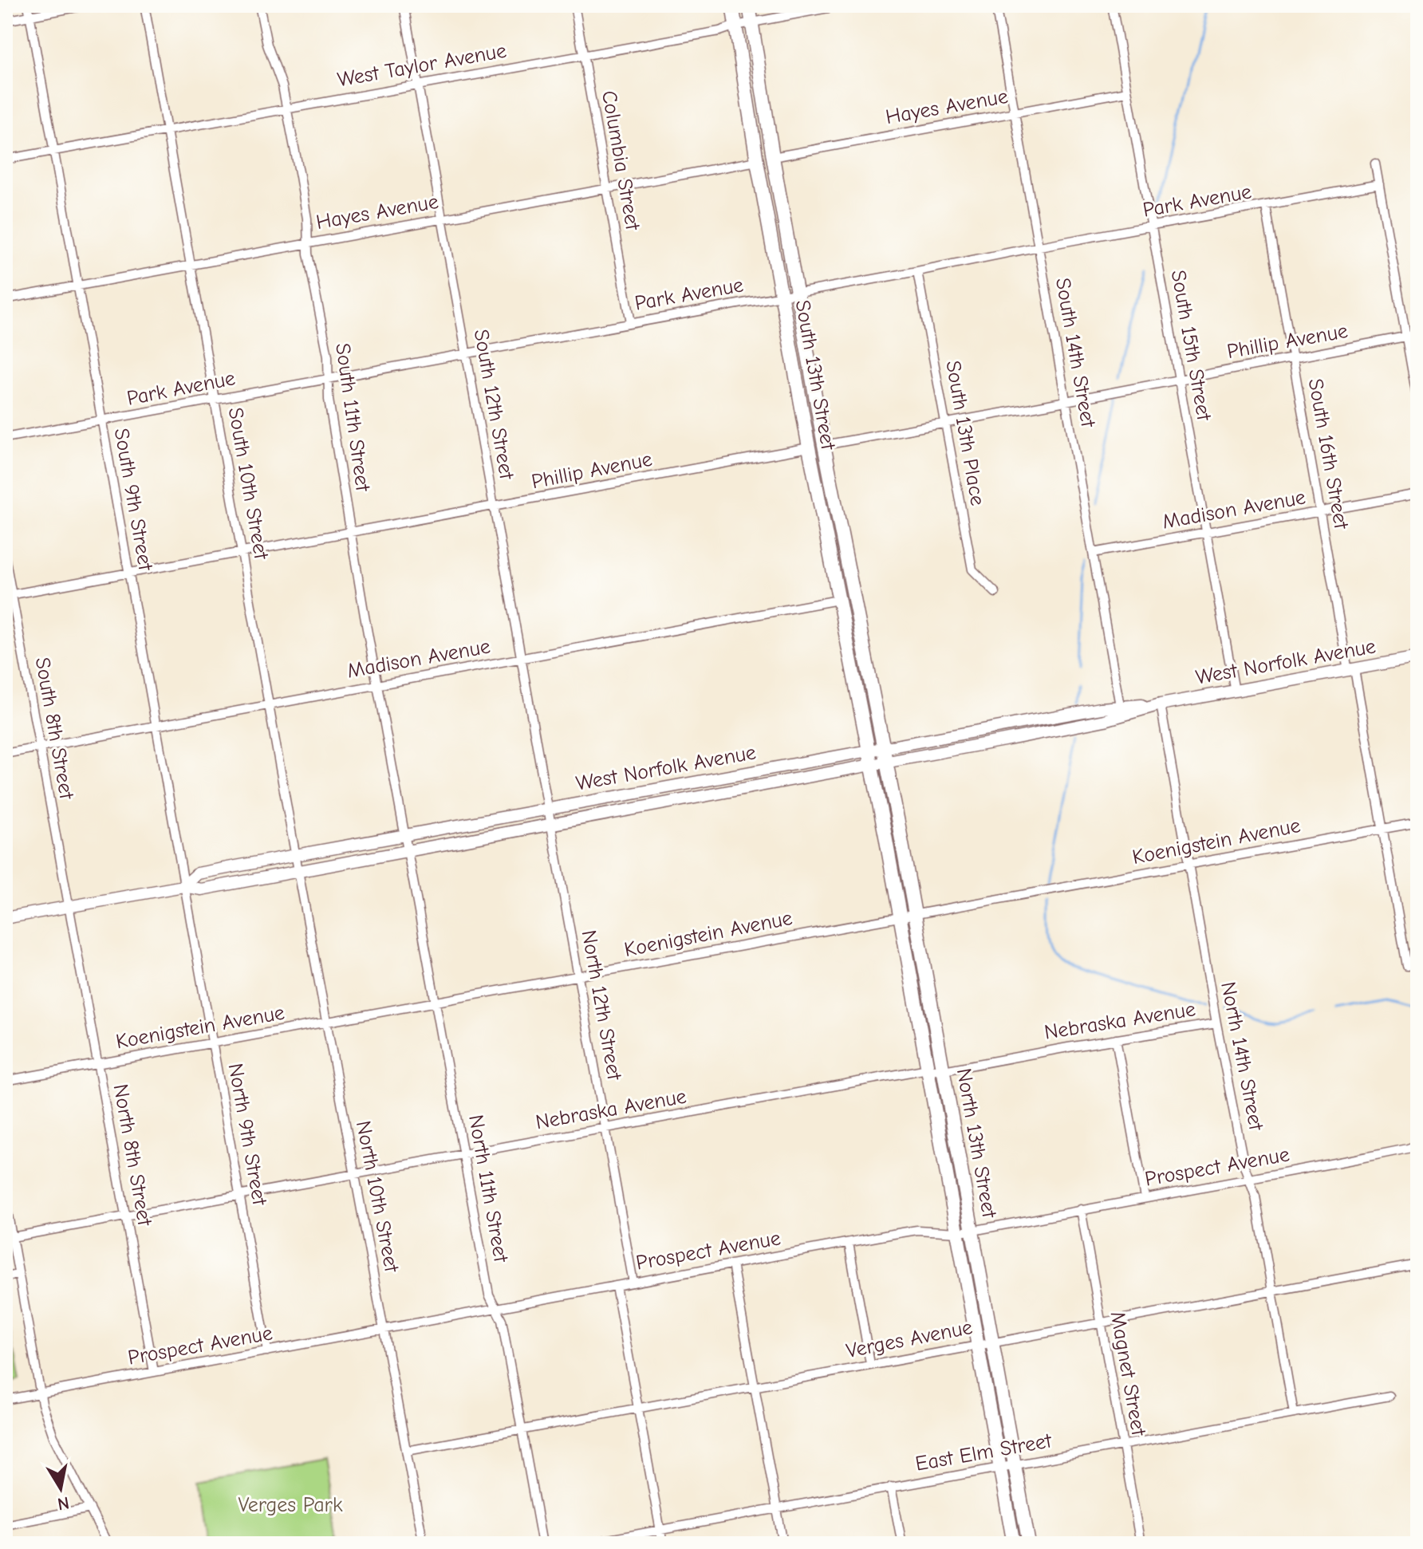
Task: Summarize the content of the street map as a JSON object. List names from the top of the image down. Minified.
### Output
{"streets":{"highway":["South 13th Street","North 13th Street"],"main road":["West Norfolk Avenue"],"street":["West Taylor Avenue","Hayes Avenue","Columbia Street","Park Avenue","Phillip Avenue","South 15th Street","South 14th Street","South 12th Street","South 11th Street","South 13th Place","South 16th Street","South 10th Street","South 9th Street","Madison Avenue","South 8th Street","Koenigstein Avenue","North 12th Street","Nebraska Avenue","North 14th Street","North 9th Street","North 8th Street","Prospect Avenue","North 11th Street","North 10th Street","Verges Avenue","Magnet Street","East Elm Street"]},"crossings":[["West Taylor Avenue","Columbia Street"],["West Taylor Avenue","South 13th Street"],["West Taylor Avenue","South 12th Street"],["West Taylor Avenue","South 11th Street"],["West Taylor Avenue","South 10th Street"],["West Taylor Avenue","South 9th Street"],["Hayes Avenue","Columbia Street"],["Hayes Avenue","South 15th Street"],["Hayes Avenue","South 14th Street"],["Hayes Avenue","South 13th Street"],["Hayes Avenue","South 12th Street"],["Hayes Avenue","South 11th Street"],["Hayes Avenue","South 10th Street"],["Hayes Avenue","South 9th Street"],["Columbia Street","Park Avenue"],["Park Avenue","South 15th Street"],["Park Avenue","South 14th Street"],["Park Avenue","South 13th Street"],["Park Avenue","South 12th Street"],["Park Avenue","South 11th Street"],["Park Avenue","South 13th Place"],["Park Avenue","South 16th Street"],["Park Avenue","South 10th Street"],["Park Avenue","South 9th Street"],["Phillip Avenue","South 15th Street"],["Phillip Avenue","South 14th Street"],["Phillip Avenue","South 13th Street"],["Phillip Avenue","South 12th Street"],["Phillip Avenue","South 11th Street"],["Phillip Avenue","South 13th Place"],["Phillip Avenue","South 16th Street"],["Phillip Avenue","South 10th Street"],["Phillip Avenue","South 9th Street"],["Phillip Avenue","South 8th Street"],["South 15th Street","Madison Avenue"],["South 15th Street","West Norfolk Avenue"],["South 14th Street","Madison Avenue"],["South 14th Street","West Norfolk Avenue"],["South 13th Street","Madison Avenue"],["South 13th Street","West Norfolk Avenue"],["South 13th Street","North 13th Street"],["South 12th Street","Madison Avenue"],["South 12th Street","West Norfolk Avenue"],["South 12th Street","North 12th Street"],["South 11th Street","Madison Avenue"],["South 11th Street","West Norfolk Avenue"],["South 11th Street","North 11th Street"],["South 16th Street","Madison Avenue"],["South 16th Street","West Norfolk Avenue"],["South 16th Street","Koenigstein Avenue"],["South 10th Street","Madison Avenue"],["South 10th Street","West Norfolk Avenue"],["South 10th Street","North 10th Street"],["South 9th Street","Madison Avenue"],["South 9th Street","West Norfolk Avenue"],["South 9th Street","North 9th Street"],["Madison Avenue","South 8th Street"],["West Norfolk Avenue","South 8th Street"],["West Norfolk Avenue","North 12th Street"],["West Norfolk Avenue","North 14th Street"],["West Norfolk Avenue","North 9th Street"],["West Norfolk Avenue","North 13th Street"],["West Norfolk Avenue","North 8th Street"],["West Norfolk Avenue","North 11th Street"],["West Norfolk Avenue","North 10th Street"],["South 8th Street","North 8th Street"],["Koenigstein Avenue","North 12th Street"],["Koenigstein Avenue","North 14th Street"],["Koenigstein Avenue","North 9th Street"],["Koenigstein Avenue","North 13th Street"],["Koenigstein Avenue","North 8th Street"],["Koenigstein Avenue","North 11th Street"],["Koenigstein Avenue","North 10th Street"],["North 12th Street","Nebraska Avenue"],["North 12th Street","Prospect Avenue"],["Nebraska Avenue","North 14th Street"],["Nebraska Avenue","North 9th Street"],["Nebraska Avenue","North 13th Street"],["Nebraska Avenue","North 8th Street"],["Nebraska Avenue","North 11th Street"],["Nebraska Avenue","North 10th Street"],["North 14th Street","Prospect Avenue"],["North 14th Street","Verges Avenue"],["North 14th Street","East Elm Street"],["North 9th Street","Prospect Avenue"],["North 13th Street","Prospect Avenue"],["North 13th Street","Verges Avenue"],["North 13th Street","East Elm Street"],["North 8th Street","Prospect Avenue"],["Prospect Avenue","North 11th Street"],["Prospect Avenue","North 10th Street"],["Prospect Avenue","Magnet Street"],["North 11th Street","Verges Avenue"],["North 10th Street","Verges Avenue"],["Verges Avenue","Magnet Street"],["Magnet Street","East Elm Street"]],"parks":["Verges Park"],"north":"bottom"}
